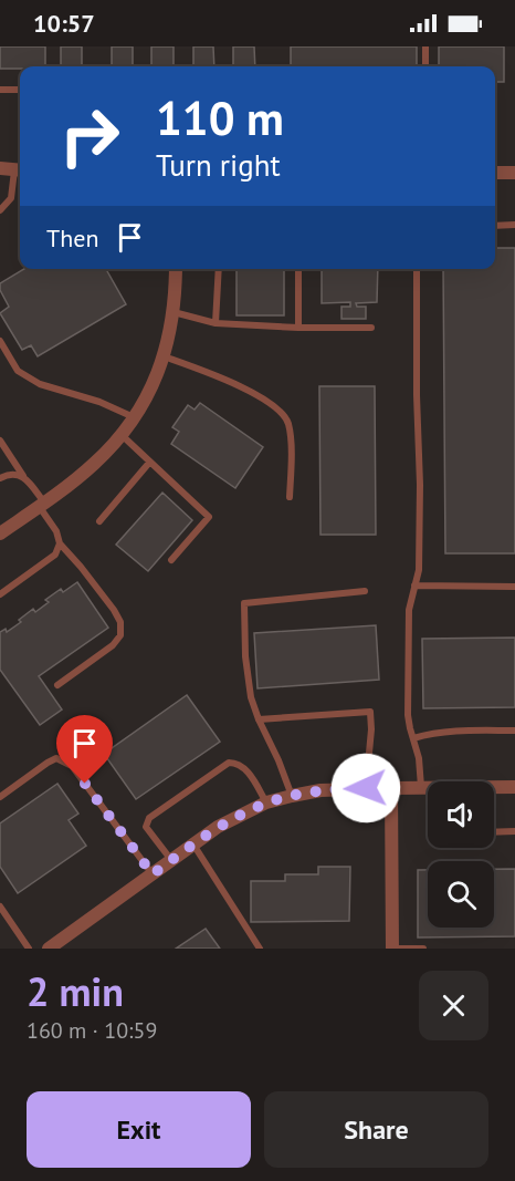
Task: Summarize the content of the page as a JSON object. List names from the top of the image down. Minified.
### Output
{"page":{"status":"10:57","turn":["110 m","Turn right"],"then":"Then","heading":["2 min","160 m · 10:59"],"buttons":["Exit","Share"]}}
